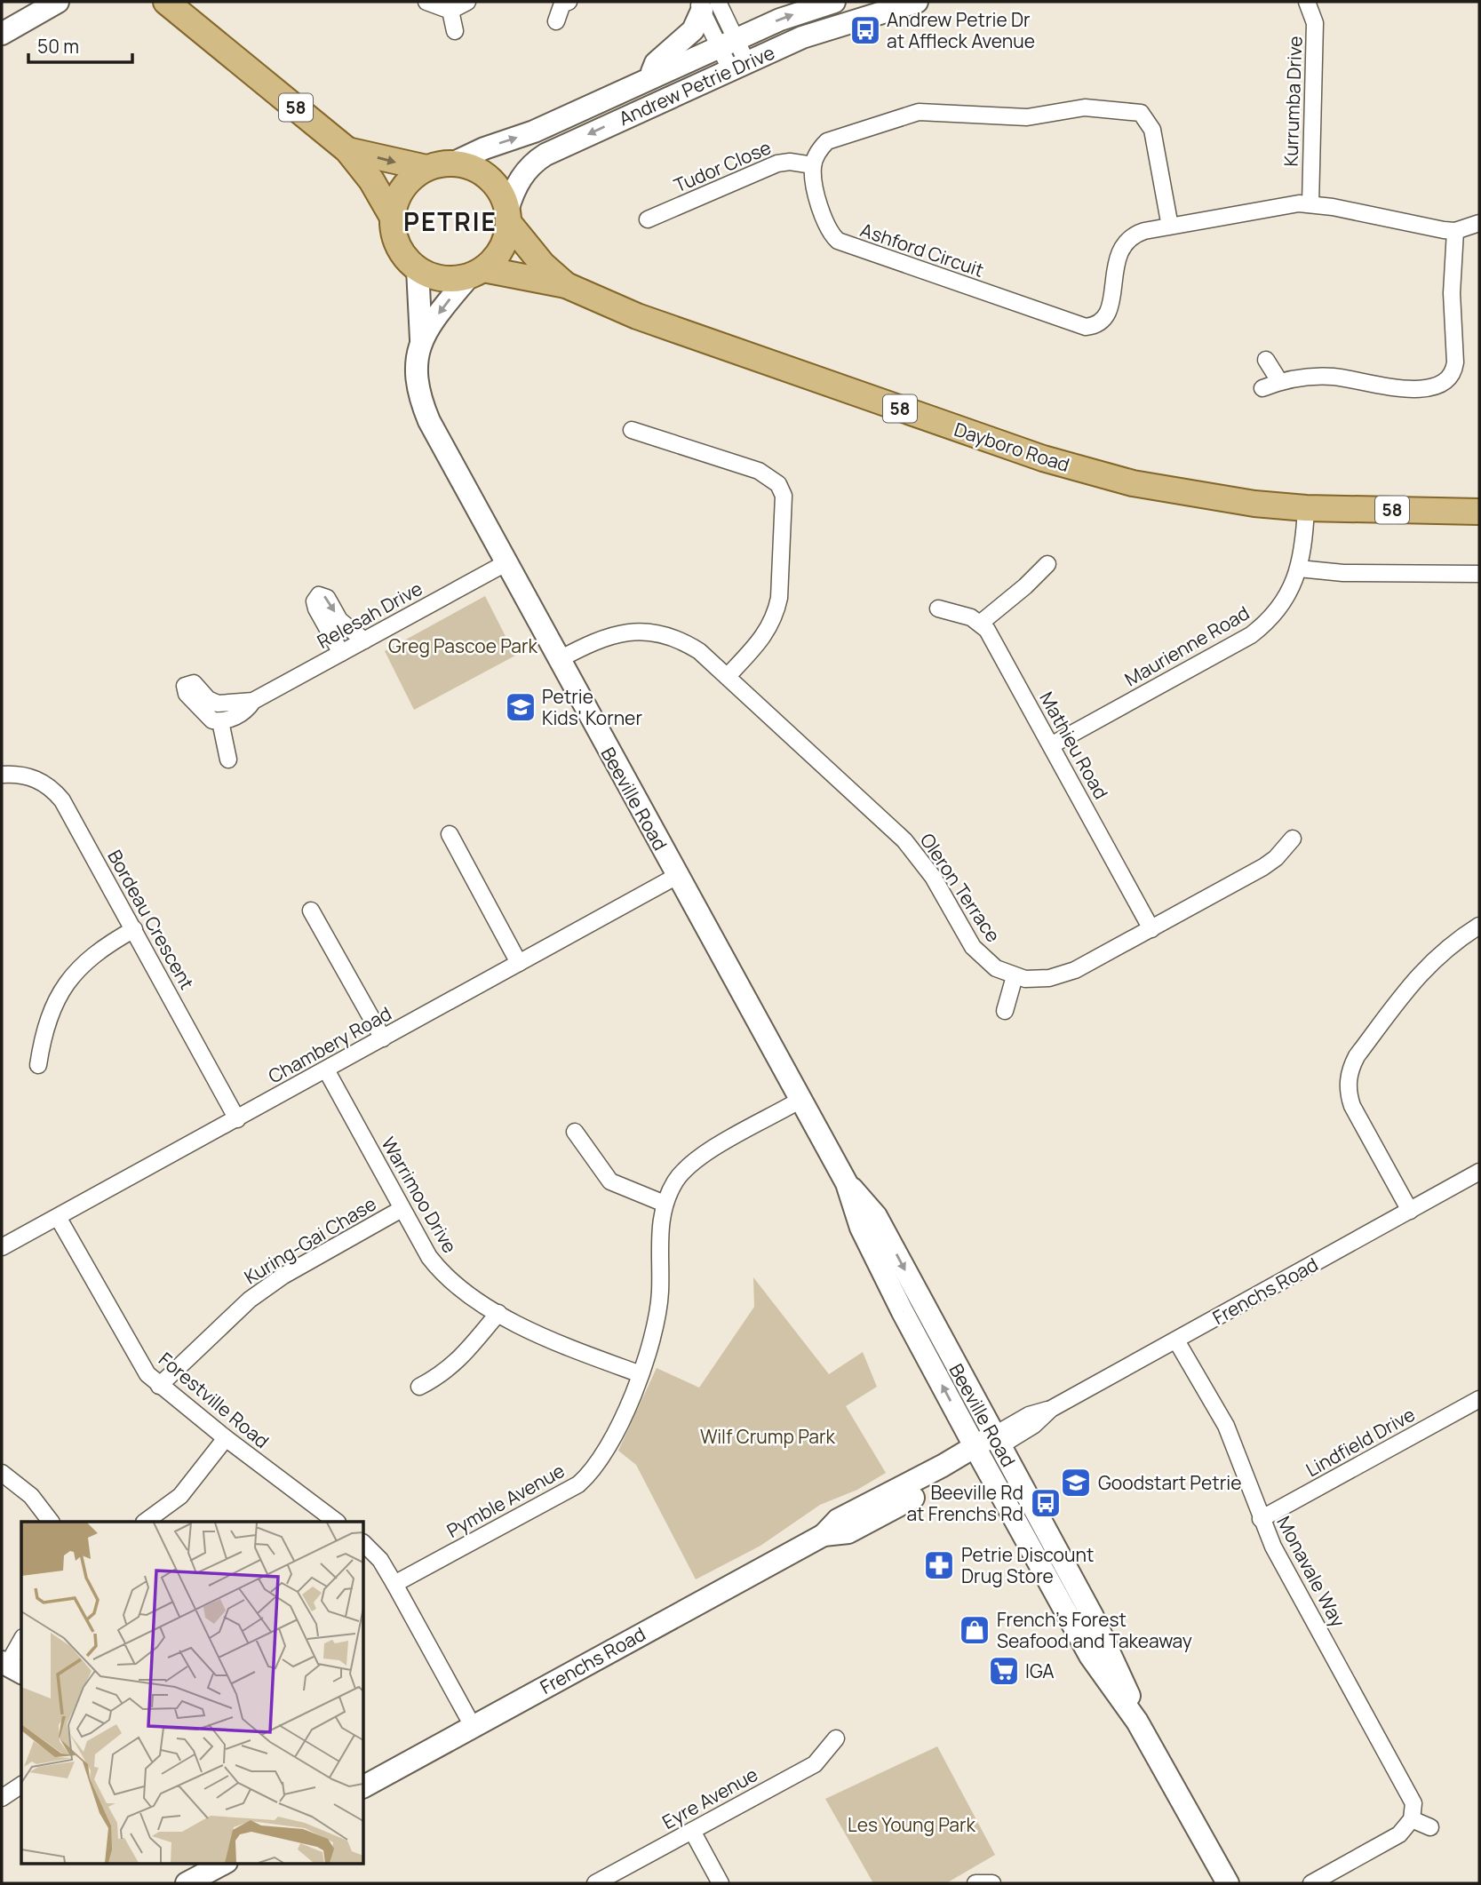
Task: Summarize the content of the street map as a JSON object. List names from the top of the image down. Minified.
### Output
{"streets":{"main road":["Andrew Petrie Drive","58","Dayboro Road","Beeville Road","Frenchs Road"],"street":["Kurrumba Drive","Tudor Close","Ashford Circuit","Relesah Drive","Maurienne Road","Mathieu Road","Oleron Terrace","Bordeau Crescent","Chambery Road","Warrimoo Drive","Kuring-Gai Chase","Forestville Road","Lindfield Drive","Pymble Avenue","Monavale Way","Eyre Avenue"]},"crossings":[["Andrew Petrie Drive","58"],["Andrew Petrie Drive","Dayboro Road"],["Andrew Petrie Drive","Beeville Road"],["Kurrumba Drive","Ashford Circuit"],["58","Dayboro Road"],["58","Beeville Road"],["Tudor Close","Ashford Circuit"],["Dayboro Road","Maurienne Road"],["Dayboro Road","Beeville Road"],["Relesah Drive","Beeville Road"],["Maurienne Road","Mathieu Road"],["Mathieu Road","Oleron Terrace"],["Beeville Road","Oleron Terrace"],["Beeville Road","Chambery Road"],["Beeville Road","Frenchs Road"],["Beeville Road","Pymble Avenue"],["Bordeau Crescent","Chambery Road"],["Chambery Road","Warrimoo Drive"],["Chambery Road","Forestville Road"],["Warrimoo Drive","Kuring-Gai Chase"],["Warrimoo Drive","Pymble Avenue"],["Kuring-Gai Chase","Forestville Road"],["Frenchs Road","Monavale Way"],["Lindfield Drive","Monavale Way"]],"districts":["PETRIE"],"parks":["Greg Pascoe Park","Wilf Crump Park","Les Young Park"],"places":{"bus stop":["Andrew Petrie Dr at Affleck Avenue","Beeville Rd at Frenchs Rd"],"school or university":["Petrie Kids' Korner","Goodstart Petrie"],"pharmacy":["Petrie Discount Drug Store"],"shop":["French's Forest Seafood and Takeaway"],"supermarket":["IGA"]},"scale_bar":"50 m"}
